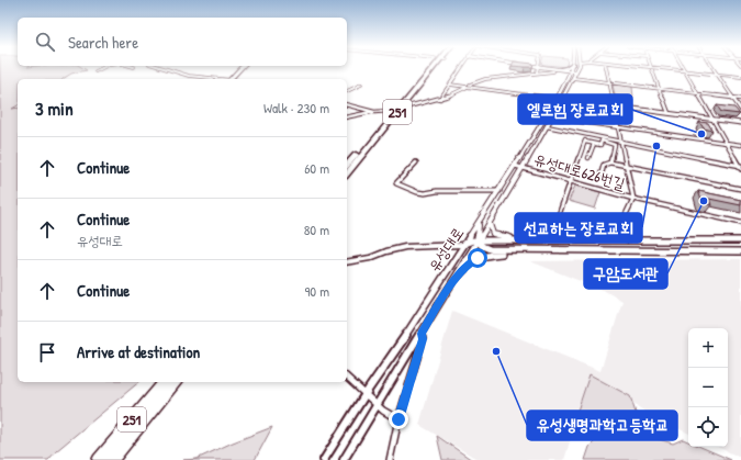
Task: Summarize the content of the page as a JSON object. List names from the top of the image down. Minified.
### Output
{"streets":{"highway":["251"],"street":["유성대로626번길","유성대로"]},"crossings":[["유성대로626번길","유성대로"]],"places":["엘로힘 장로교회","선교하는 장로교회","구암도서관","유성생명과학고등학교"],"page":{"search":"Search here","heading":["3 min","Walk · 230 m"],"list":[["Continue","60 m"],["Continue","유성대로","80 m"],["Continue","90 m"],"Arrive at destination"],"map_buttons":["+","−"]}}
